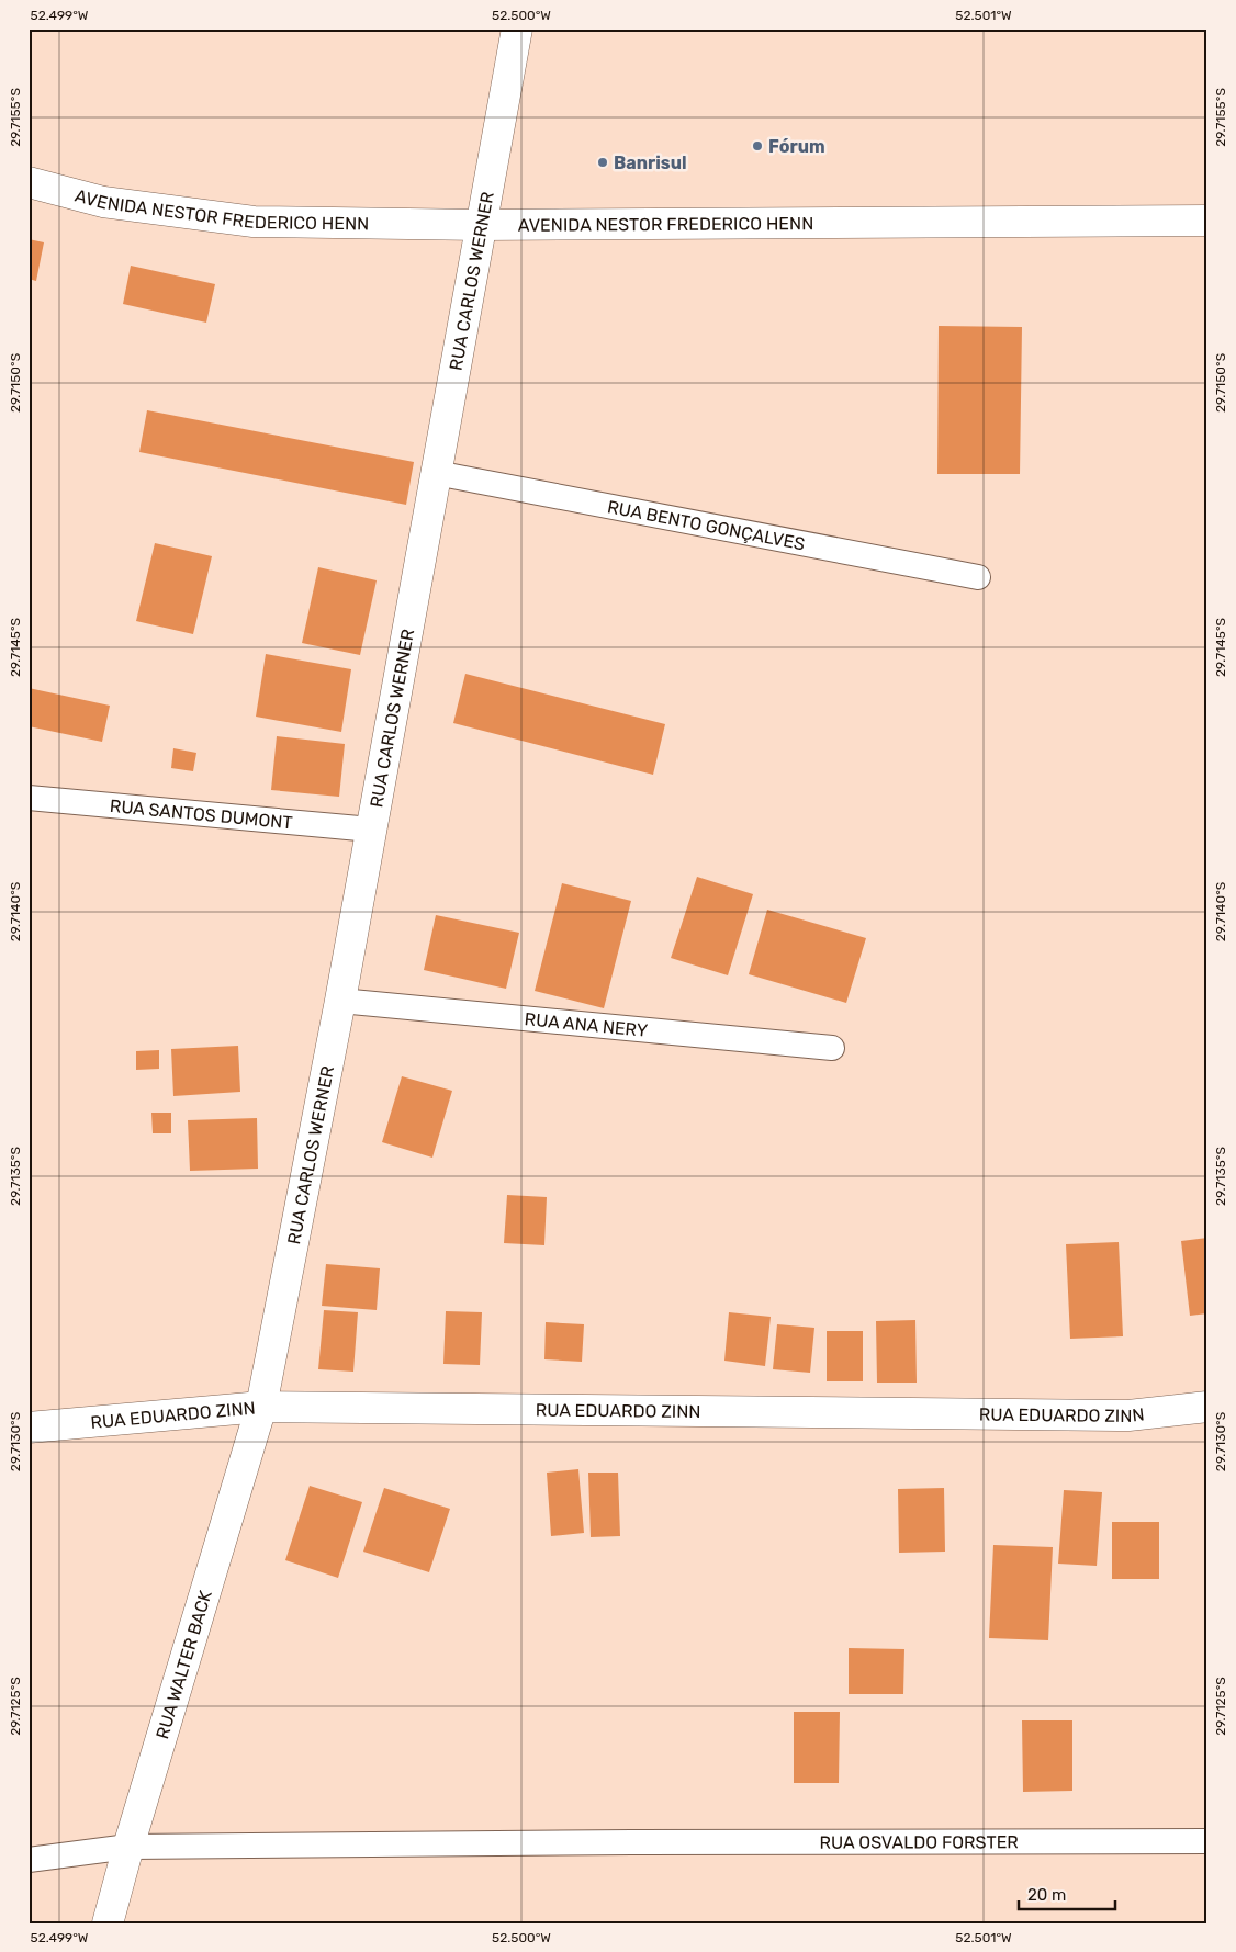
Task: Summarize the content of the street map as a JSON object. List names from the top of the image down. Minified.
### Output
{"streets":{"street":["AVENIDA NESTOR FREDERICO HENN","RUA CARLOS WERNER","RUA BENTO GONÇALVES","RUA SANTOS DUMONT","RUA ANA NERY","RUA EDUARDO ZINN","RUA WALTER BACK","RUA OSVALDO FORSTER"]},"crossings":[["AVENIDA NESTOR FREDERICO HENN","RUA CARLOS WERNER"],["RUA CARLOS WERNER","RUA BENTO GONÇALVES"],["RUA CARLOS WERNER","RUA SANTOS DUMONT"],["RUA CARLOS WERNER","RUA ANA NERY"],["RUA CARLOS WERNER","RUA EDUARDO ZINN"],["RUA CARLOS WERNER","RUA WALTER BACK"],["RUA EDUARDO ZINN","RUA WALTER BACK"],["RUA WALTER BACK","RUA OSVALDO FORSTER"]],"places":["Fórum","Banrisul"],"scale_bar":"20 m","coordinates":["52.499°W","52.500°W","52.501°W","29.7155°S","29.7150°S","29.7145°S","29.7140°S","29.7135°S","29.7130°S","29.7125°S"]}
